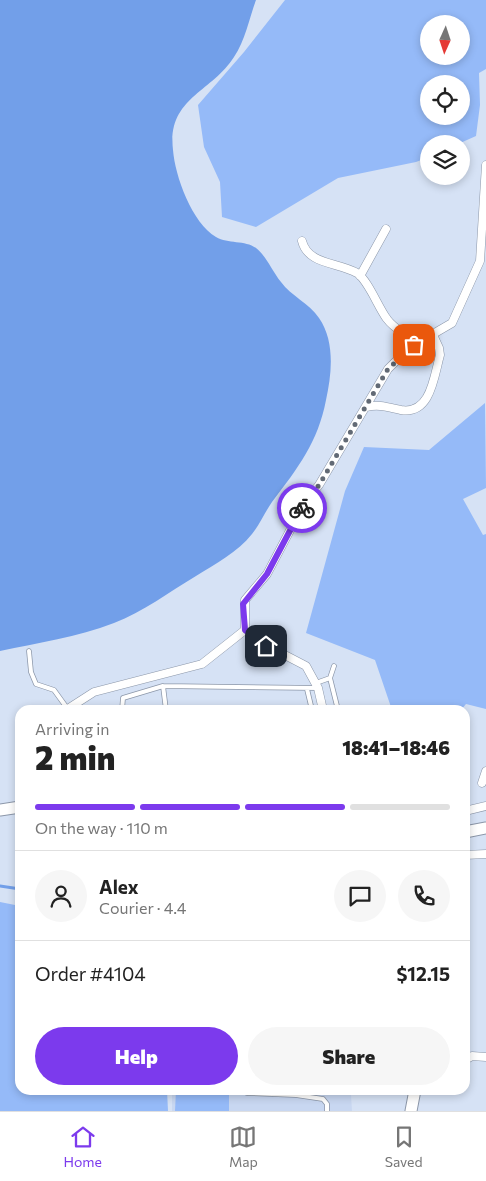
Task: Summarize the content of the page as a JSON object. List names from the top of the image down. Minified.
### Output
{"north":"bottom","page":{"heading":["2 min","Arriving in","18:41–18:46"],"panel":["Alex","Courier · 4.4","Order #4104","$12.15"],"bar":"On the way · 110 m","buttons":["Help","Share"],"tabs":["Home","Map","Saved"]}}
